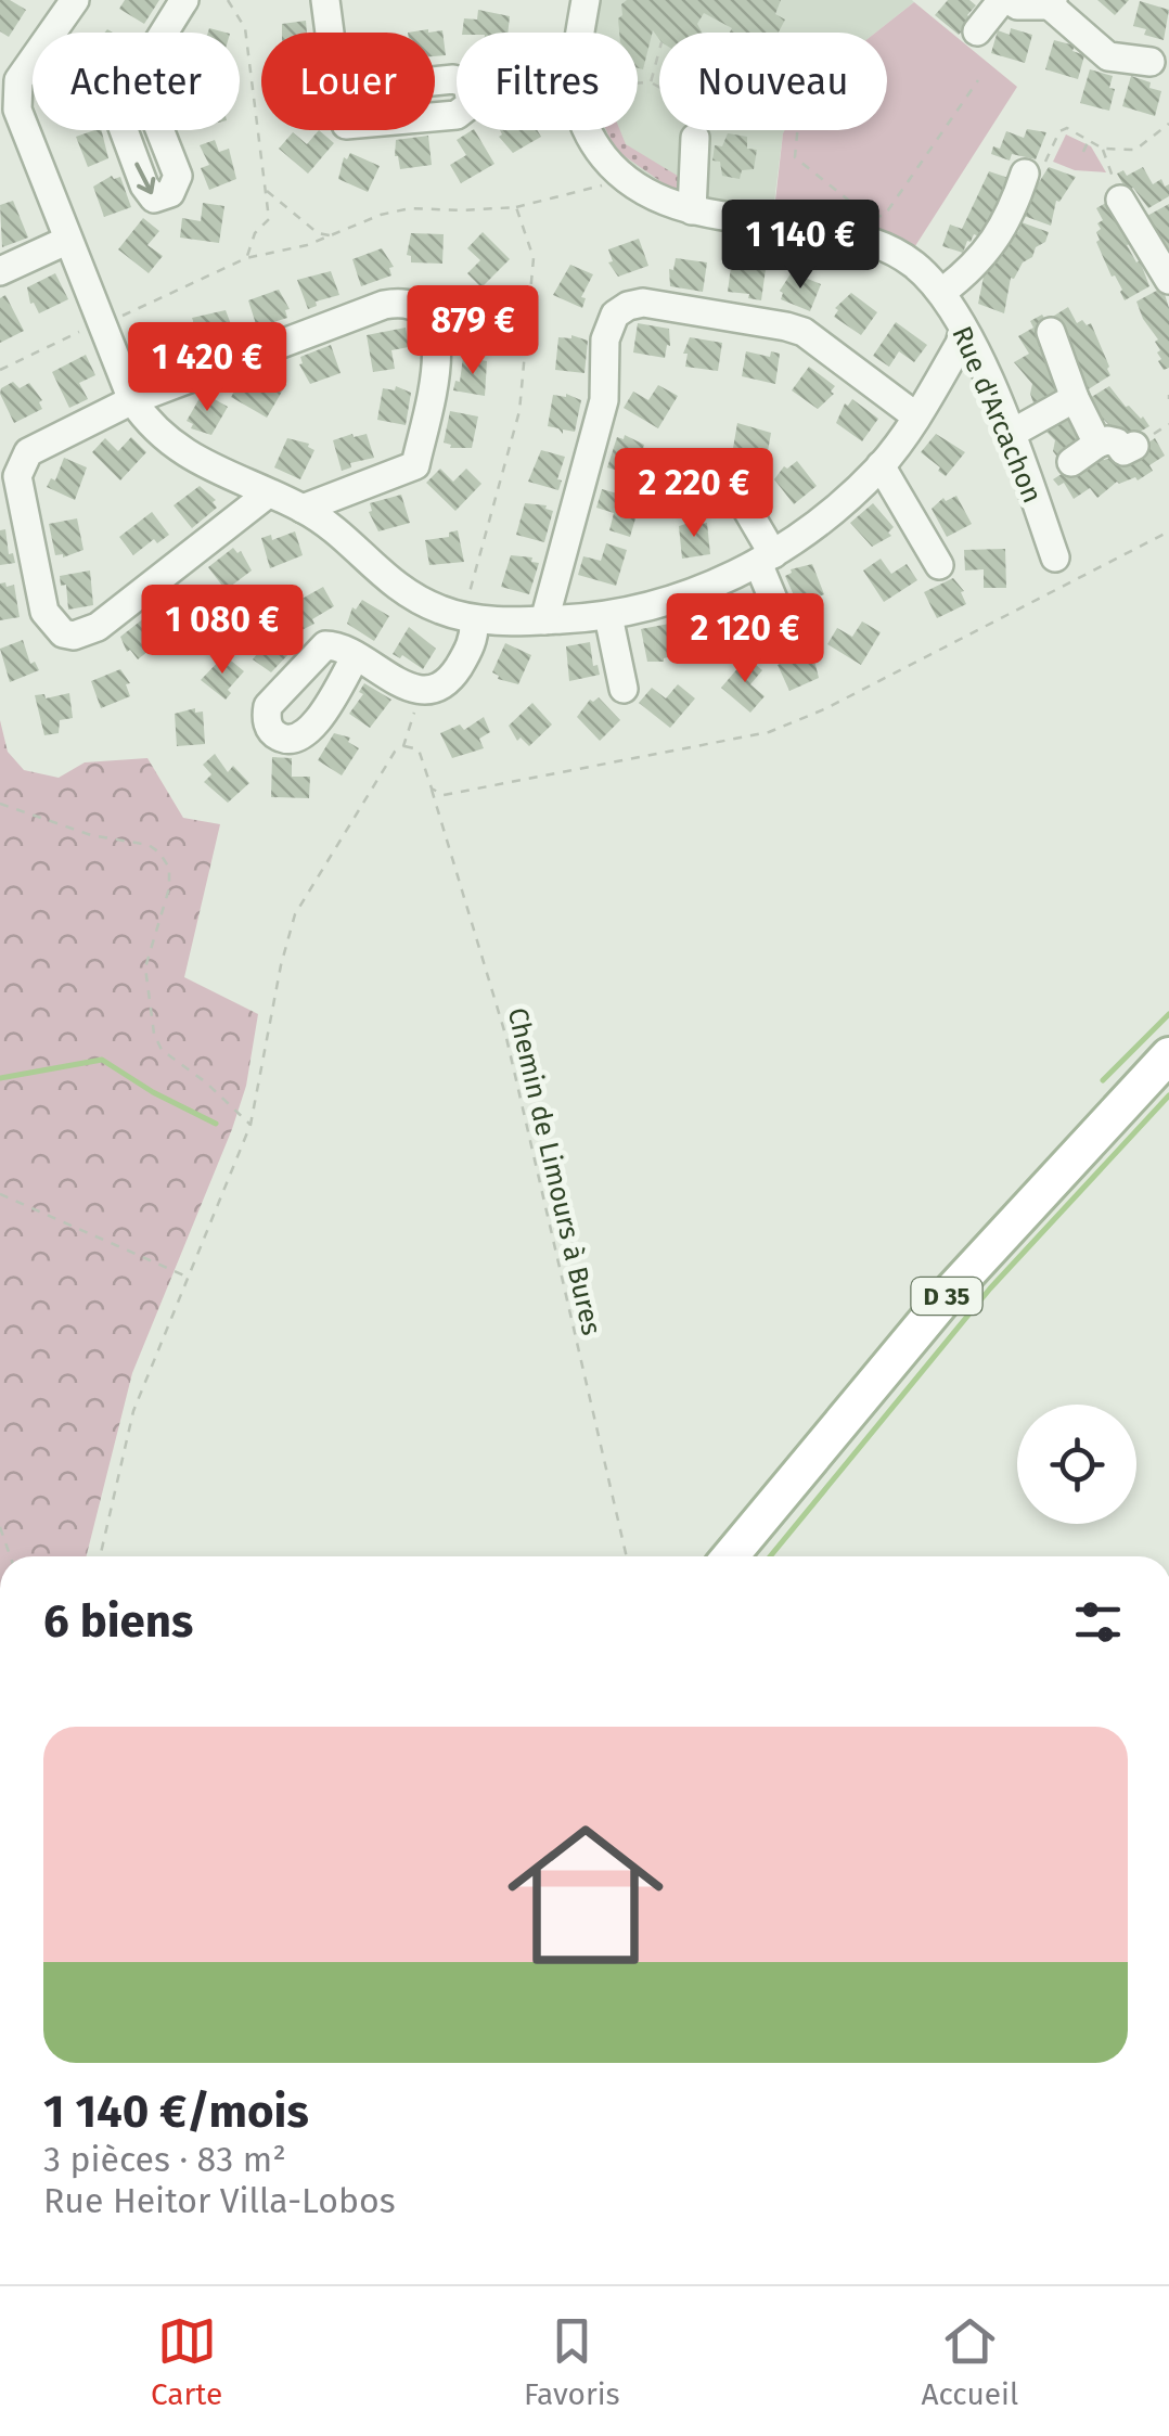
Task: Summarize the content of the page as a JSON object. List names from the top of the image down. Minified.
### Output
{"streets":{"main road":["D 35"],"street":["Rue d'Arcachon"],"path":["Chemin de Limours à Bures"]},"page":{"chip":["Acheter","Louer","Filtres","Nouveau"],"price":["1 140 €","879 €","1 420 €","2 220 €","1 080 €","2 120 €"],"heading":"6 biens","list":[{"name":"1 140 €/mois","note":"3 pièces · 83 m² · Rue Heitor Villa-Lobos"}],"tabs":["Carte","Favoris","Accueil"]}}
